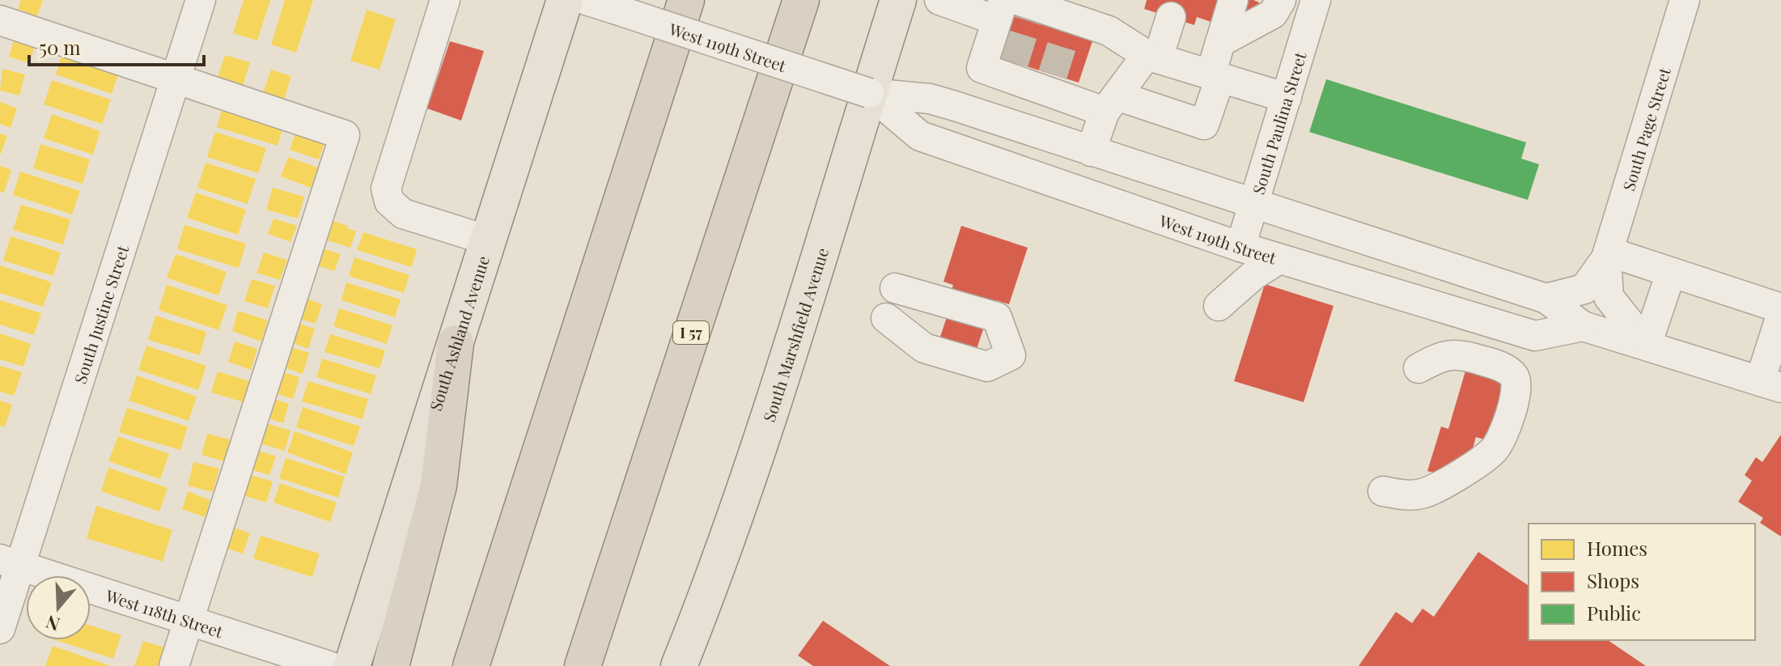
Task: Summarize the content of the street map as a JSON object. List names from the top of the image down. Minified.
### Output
{"streets":{"highway":["I 57"],"main road":["South Ashland Avenue","South Marshfield Avenue"],"street":["West 119th Street","South Paulina Street","South Page Street","South Justine Street","West 118th Street"]},"crossings":[["West 119th Street","South Paulina Street"],["West 119th Street","South Page Street"],["West 119th Street","South Marshfield Avenue"],["South Justine Street","West 118th Street"]],"legend":["Homes","Shops","Public"],"scale_bar":"50 m","north":"bottom"}
